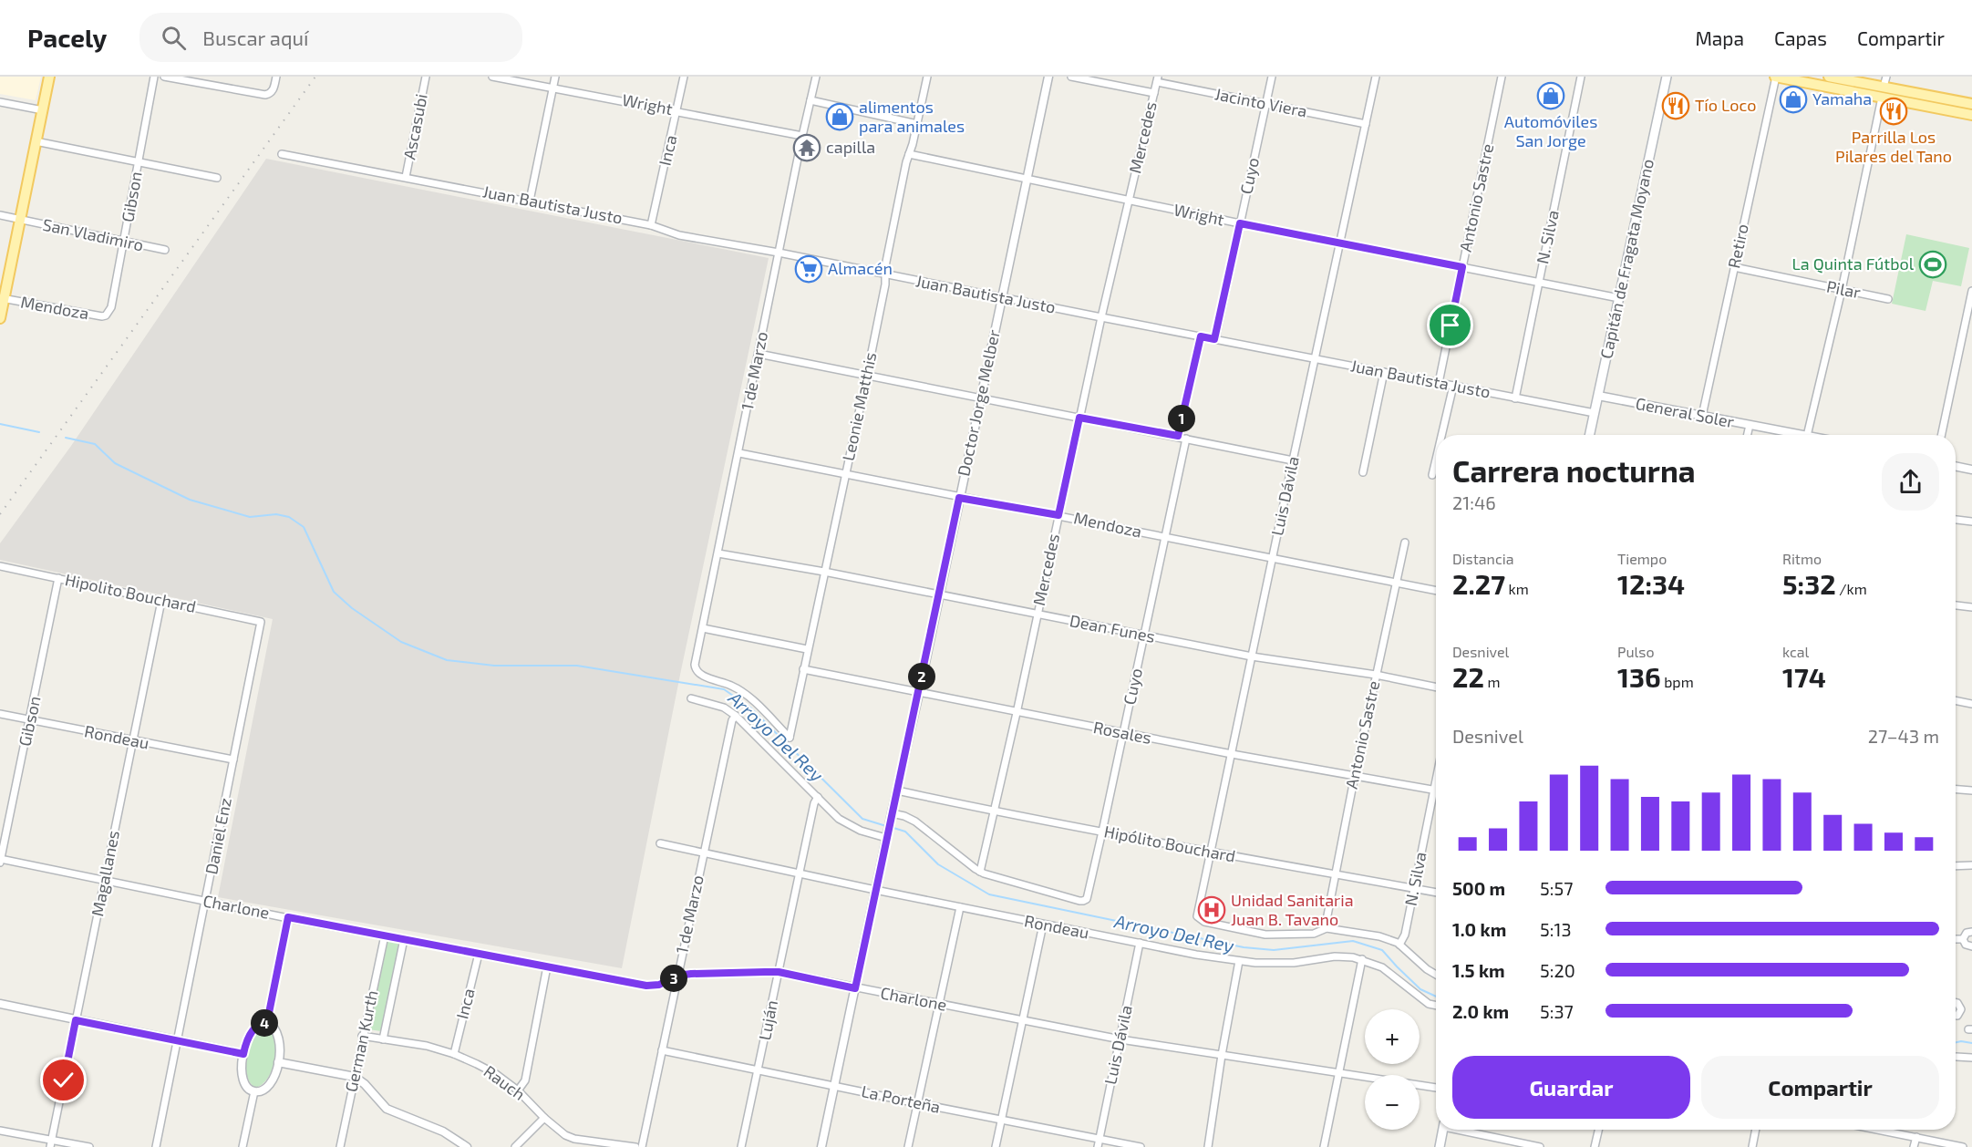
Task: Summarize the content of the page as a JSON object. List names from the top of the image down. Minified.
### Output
{"streets":{"main road":["Capitán de Fragata Moyano"],"street":["Jacinto Viera","Wright","Ascasubi","Mercedes","Inca","Cuyo","Gibson","Antonio Sastre","Juan Bautista Justo","San Vladimiro","N. Silva","Retiro","Pilar","Mendoza","1 de Marzo","Doctor Jorge Melber","Leonie Matthis","General Soler","Luis Dávila","Hipolito Bouchard","Dean Funes","Rosales","Rondeau","Daniel Enz","Hipólito Bouchard","Magallanes","Charlone","Luján","German Kurth","Rauch","La Porteña"]},"crossings":[["Jacinto Viera","Mercedes"],["Jacinto Viera","Cuyo"],["Jacinto Viera","Luis Dávila"],["Wright","Mercedes"],["Wright","Inca"],["Wright","Cuyo"],["Wright","Antonio Sastre"],["Wright","N. Silva"],["Wright","Capitán de Fragata Moyano"],["Wright","1 de Marzo"],["Wright","Doctor Jorge Melber"],["Wright","Leonie Matthis"],["Wright","Luis Dávila"],["Ascasubi","Juan Bautista Justo"],["Mercedes","Cuyo"],["Mercedes","Juan Bautista Justo"],["Mercedes","Mendoza"],["Mercedes","Dean Funes"],["Mercedes","Rosales"],["Mercedes","Hipólito Bouchard"],["Inca","Juan Bautista Justo"],["Inca","Charlone"],["Inca","Rauch"],["Cuyo","Juan Bautista Justo"],["Cuyo","Mendoza"],["Cuyo","Dean Funes"],["Cuyo","Rosales"],["Cuyo","Hipólito Bouchard"],["Gibson","San Vladimiro"],["Gibson","Mendoza"],["Gibson","Hipolito Bouchard"],["Gibson","Rondeau"],["Gibson","Charlone"],["Antonio Sastre","Juan Bautista Justo"],["Antonio Sastre","Mendoza"],["Antonio Sastre","Luis Dávila"],["Antonio Sastre","Dean Funes"],["Antonio Sastre","Rosales"],["Antonio Sastre","Hipólito Bouchard"],["Juan Bautista Justo","N. Silva"],["Juan Bautista Justo","Capitán de Fragata Moyano"],["Juan Bautista Justo","1 de Marzo"],["Juan Bautista Justo","Doctor Jorge Melber"],["Juan Bautista Justo","Leonie Matthis"],["Juan Bautista Justo","Luis Dávila"],["N. Silva","Rosales"],["N. Silva","Hipólito Bouchard"],["Retiro","Pilar"],["Retiro","General Soler"],["Capitán de Fragata Moyano","General Soler"],["Mendoza","1 de Marzo"],["Mendoza","Doctor Jorge Melber"],["Mendoza","Leonie Matthis"],["Mendoza","Luis Dávila"],["1 de Marzo","Leonie Matthis"],["1 de Marzo","Dean Funes"],["1 de Marzo","Rondeau"],["1 de Marzo","Charlone"],["1 de Marzo","La Porteña"],["Doctor Jorge Melber","Dean Funes"],["Doctor Jorge Melber","Rosales"],["Doctor Jorge Melber","Rondeau"],["Doctor Jorge Melber","Hipólito Bouchard"],["Doctor Jorge Melber","Charlone"],["Doctor Jorge Melber","La Porteña"],["Leonie Matthis","Dean Funes"],["Leonie Matthis","Rosales"],["Luis Dávila","Dean Funes"],["Luis Dávila","Rosales"],["Luis Dávila","Rondeau"],["Luis Dávila","Hipólito Bouchard"],["Luis Dávila","Charlone"],["Luis Dávila","La Porteña"],["Hipolito Bouchard","Daniel Enz"],["Hipolito Bouchard","Magallanes"],["Rondeau","Daniel Enz"],["Rondeau","Magallanes"],["Rondeau","Luján"],["Daniel Enz","Charlone"],["Magallanes","Charlone"],["Charlone","Luján"],["Charlone","German Kurth"],["Luján","La Porteña"],["German Kurth","Rauch"]],"water":["Arroyo Del Rey"],"places":{"shop":["Automóviles San Jorge","Yamaha","alimentos para animales"],"restaurant":["Tío Loco","Parrilla Los Pilares del Tano"],"temple":["capilla"],"sports":["La Quinta Fútbol"],"supermarket":["Almacén"],"hospital":["Unidad Sanitaria Juan B. Tavano"]},"page":{"header":"Pacely","search":"Buscar aquí","nav":["Mapa","Capas","Compartir"],"pins":["1","2","3","4"],"heading":["Carrera nocturna","21:46"],"stats":[["Distancia","2.27 km"],["Tiempo","12:34"],["Ritmo","5:32 /km"],["Desnivel","22 m"],["Pulso","136 bpm"],["kcal","174"]],"chart":["Desnivel","27–43 m"],"list":[{"name":"500 m","note":"5:57"},{"name":"1.0 km","note":"5:13"},{"name":"1.5 km","note":"5:20"},{"name":"2.0 km","note":"5:37"}],"map_buttons":["+","−"],"buttons":["Guardar","Compartir"]}}
